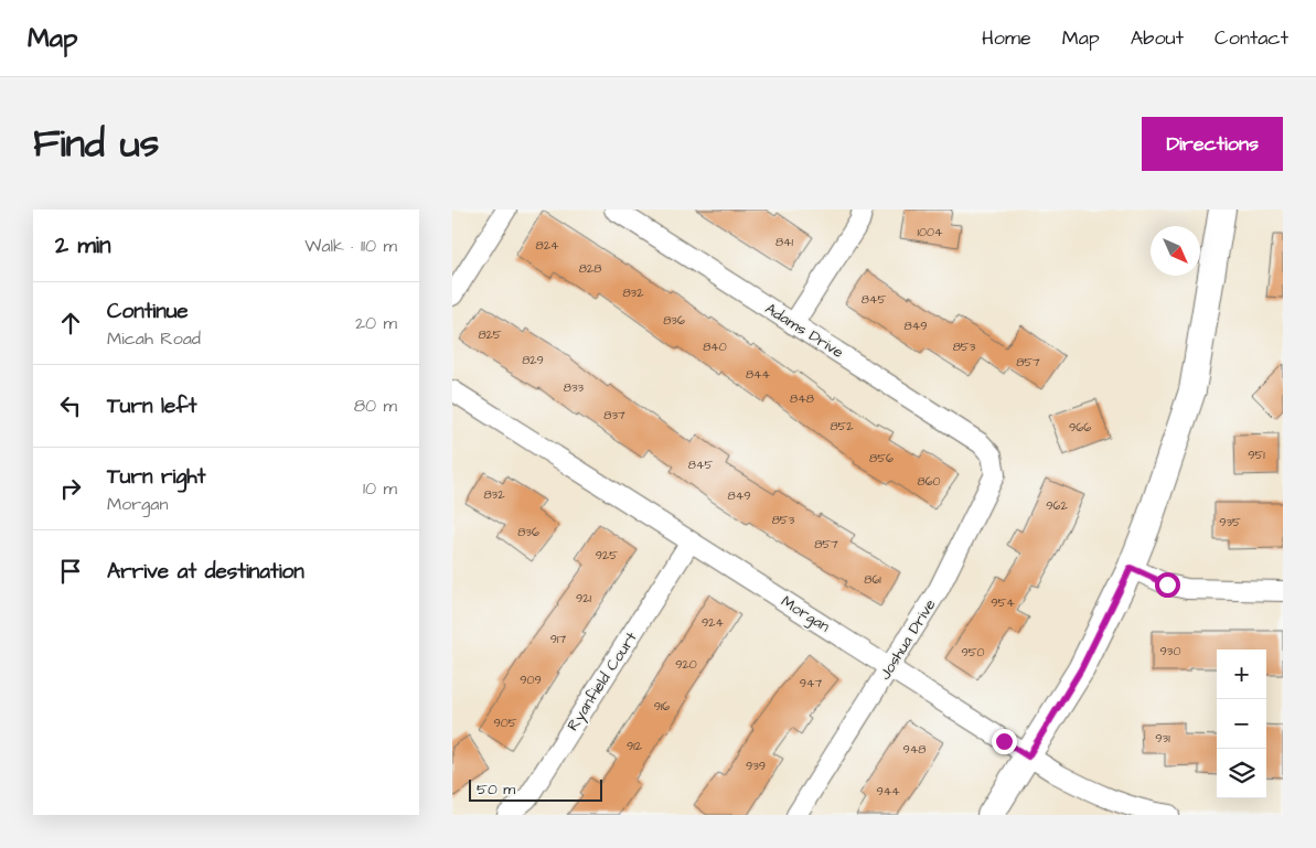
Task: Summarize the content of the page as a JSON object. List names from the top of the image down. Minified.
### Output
{"streets":{"street":["Adams Drive","Morgan","Joshua Drive","Ryanfield Court"]},"crossings":[["Adams Drive","Joshua Drive"],["Morgan","Joshua Drive"],["Morgan","Ryanfield Court"]],"house_numbers":["1004","841","824","828","832","845","836","849","825","840","853","829","857","844","833","848","837","852","966","951","856","845","860","832","849","962","853","935","836","857","925","861","921","954","924","917","930","950","920","909","947","916","905","931","912","948","939","944"],"scale_bar":"50 m","north":"bottom right","page":{"header":"Map","nav":["Home","Map","About","Contact"],"title":"Find us","buttons":"Directions","heading":["2 min","Walk · 110 m"],"list":[["Continue","Micah Road","20 m"],["Turn left","80 m"],["Turn right","Morgan","10 m"],"Arrive at destination"],"map_buttons":["+","−"],"scale":"50 m"}}
